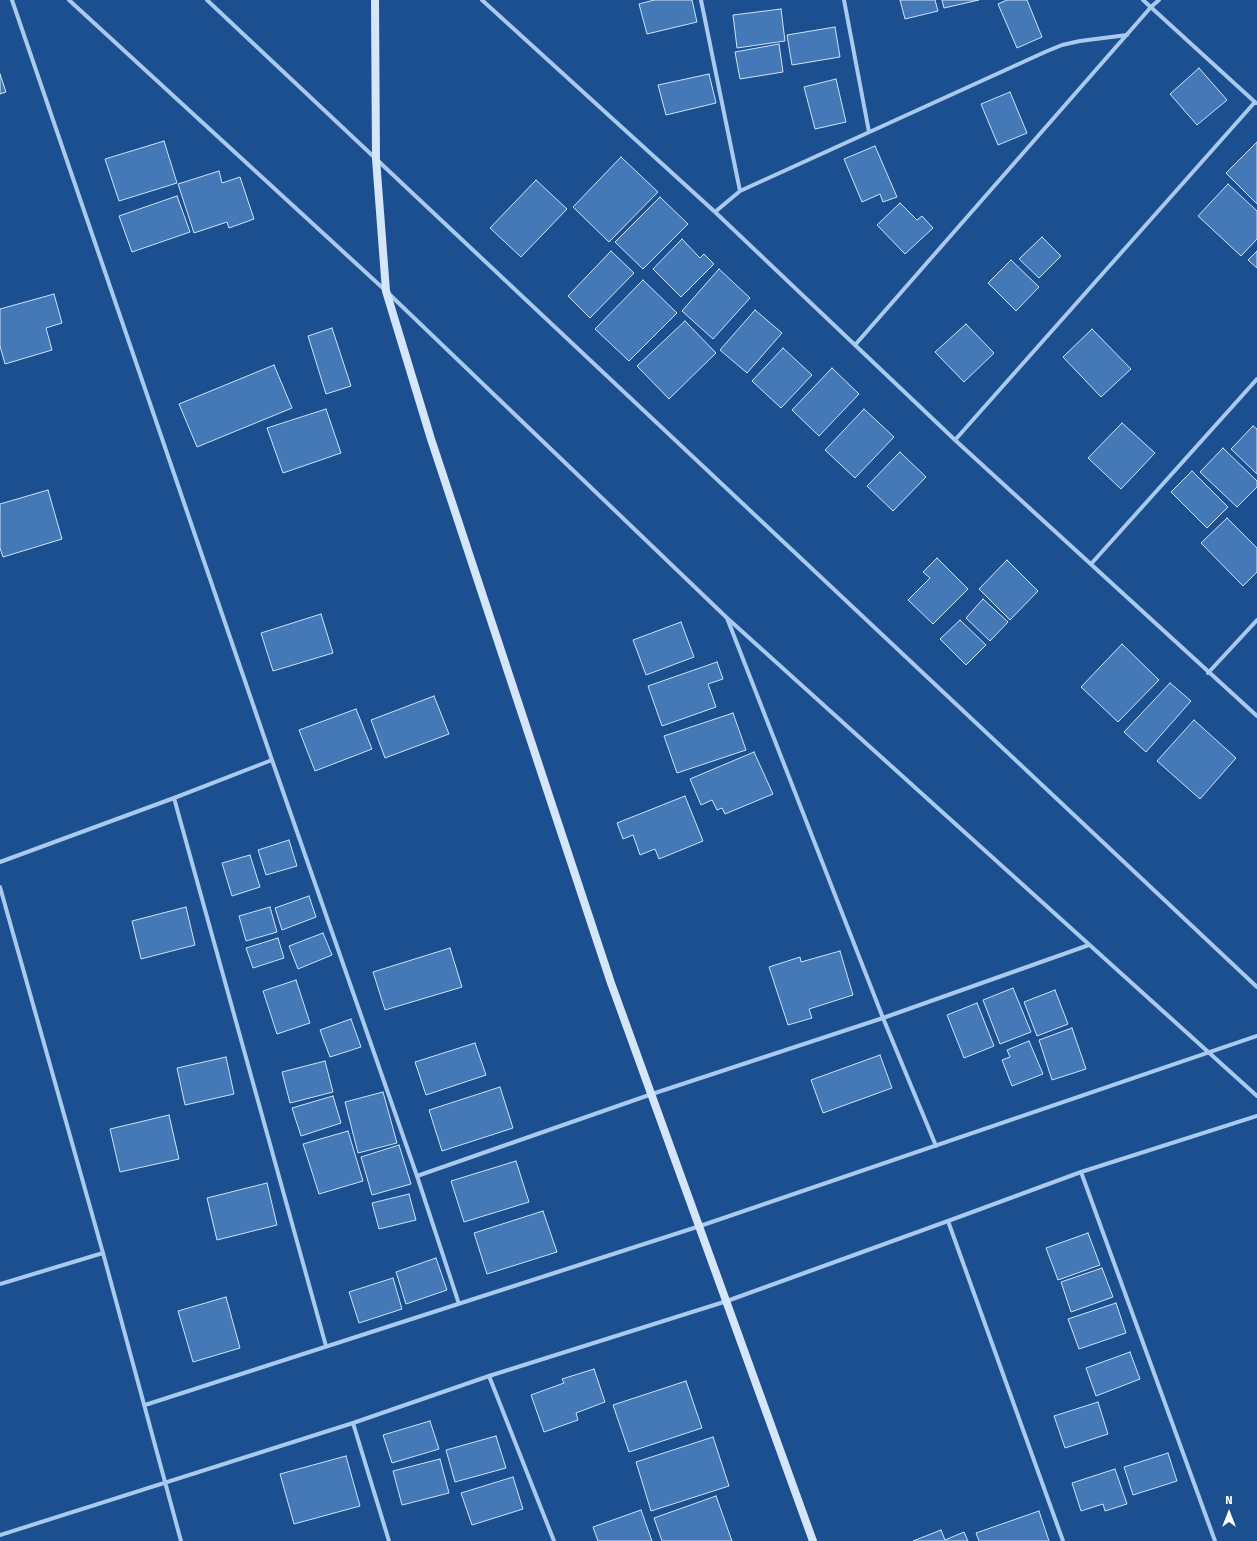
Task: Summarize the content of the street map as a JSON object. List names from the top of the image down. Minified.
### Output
{"north":"top"}
